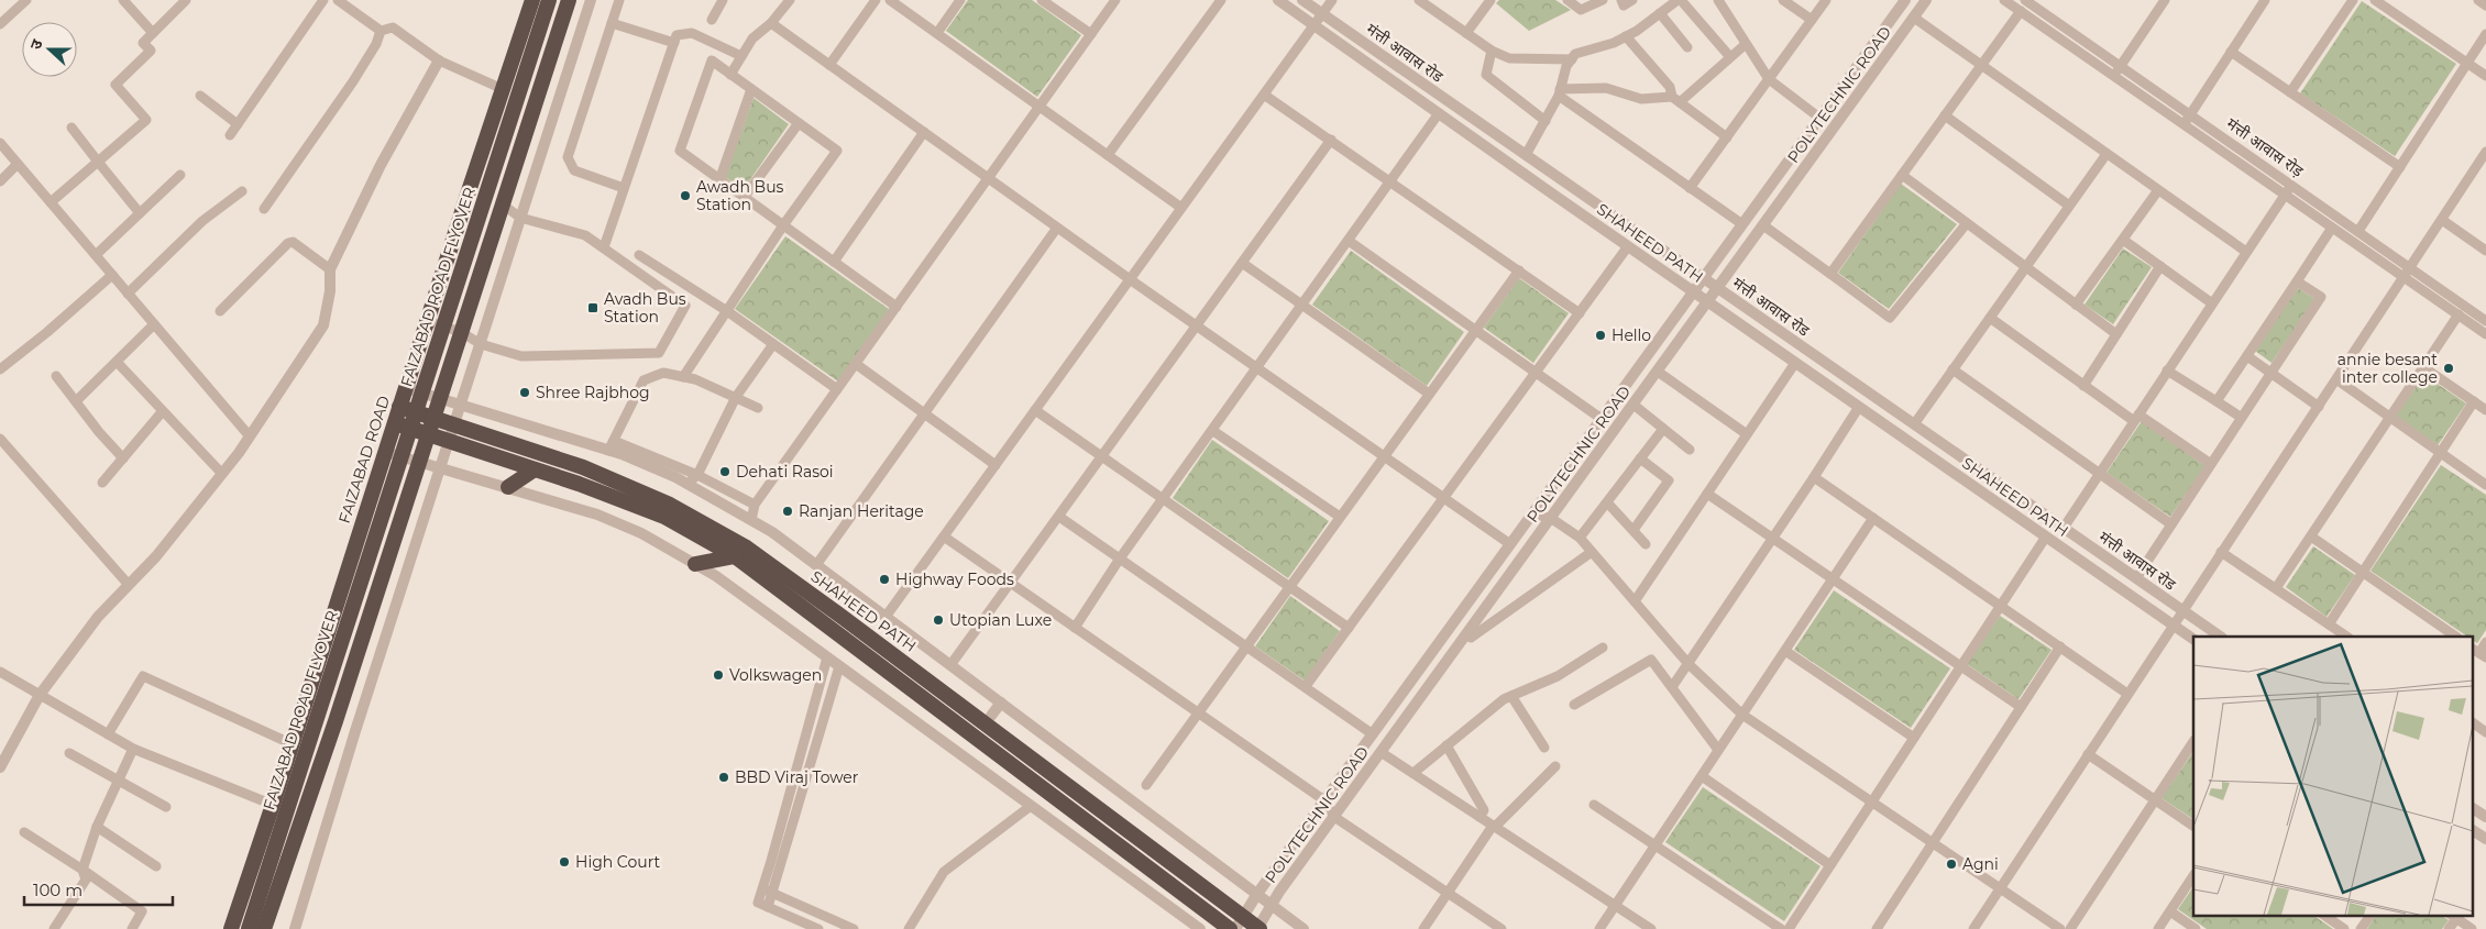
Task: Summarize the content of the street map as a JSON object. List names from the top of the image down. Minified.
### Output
{"streets":{"highway":["SHAHEED PATH","FAIZABAD ROAD FLYOVER","FAIZABAD ROAD"],"street":["मंत्ती आवास रोड","POLYTECHNIC ROAD","मंत्ती आवास रोड़"]},"crossings":[["मंत्ती आवास रोड","POLYTECHNIC ROAD"],["POLYTECHNIC ROAD","SHAHEED PATH"],["SHAHEED PATH","FAIZABAD ROAD"]],"places":{"other":["Awadh Bus Station","Hello","annie besant inter college","Shree Rajbhog","Dehati Rasoi","Ranjan Heritage","Highway Foods","Utopian Luxe","Volkswagen","BBD Viraj Tower","High Court","Agni"],"transit":["Avadh Bus Station"]},"scale_bar":"100 m","north":"left"}
